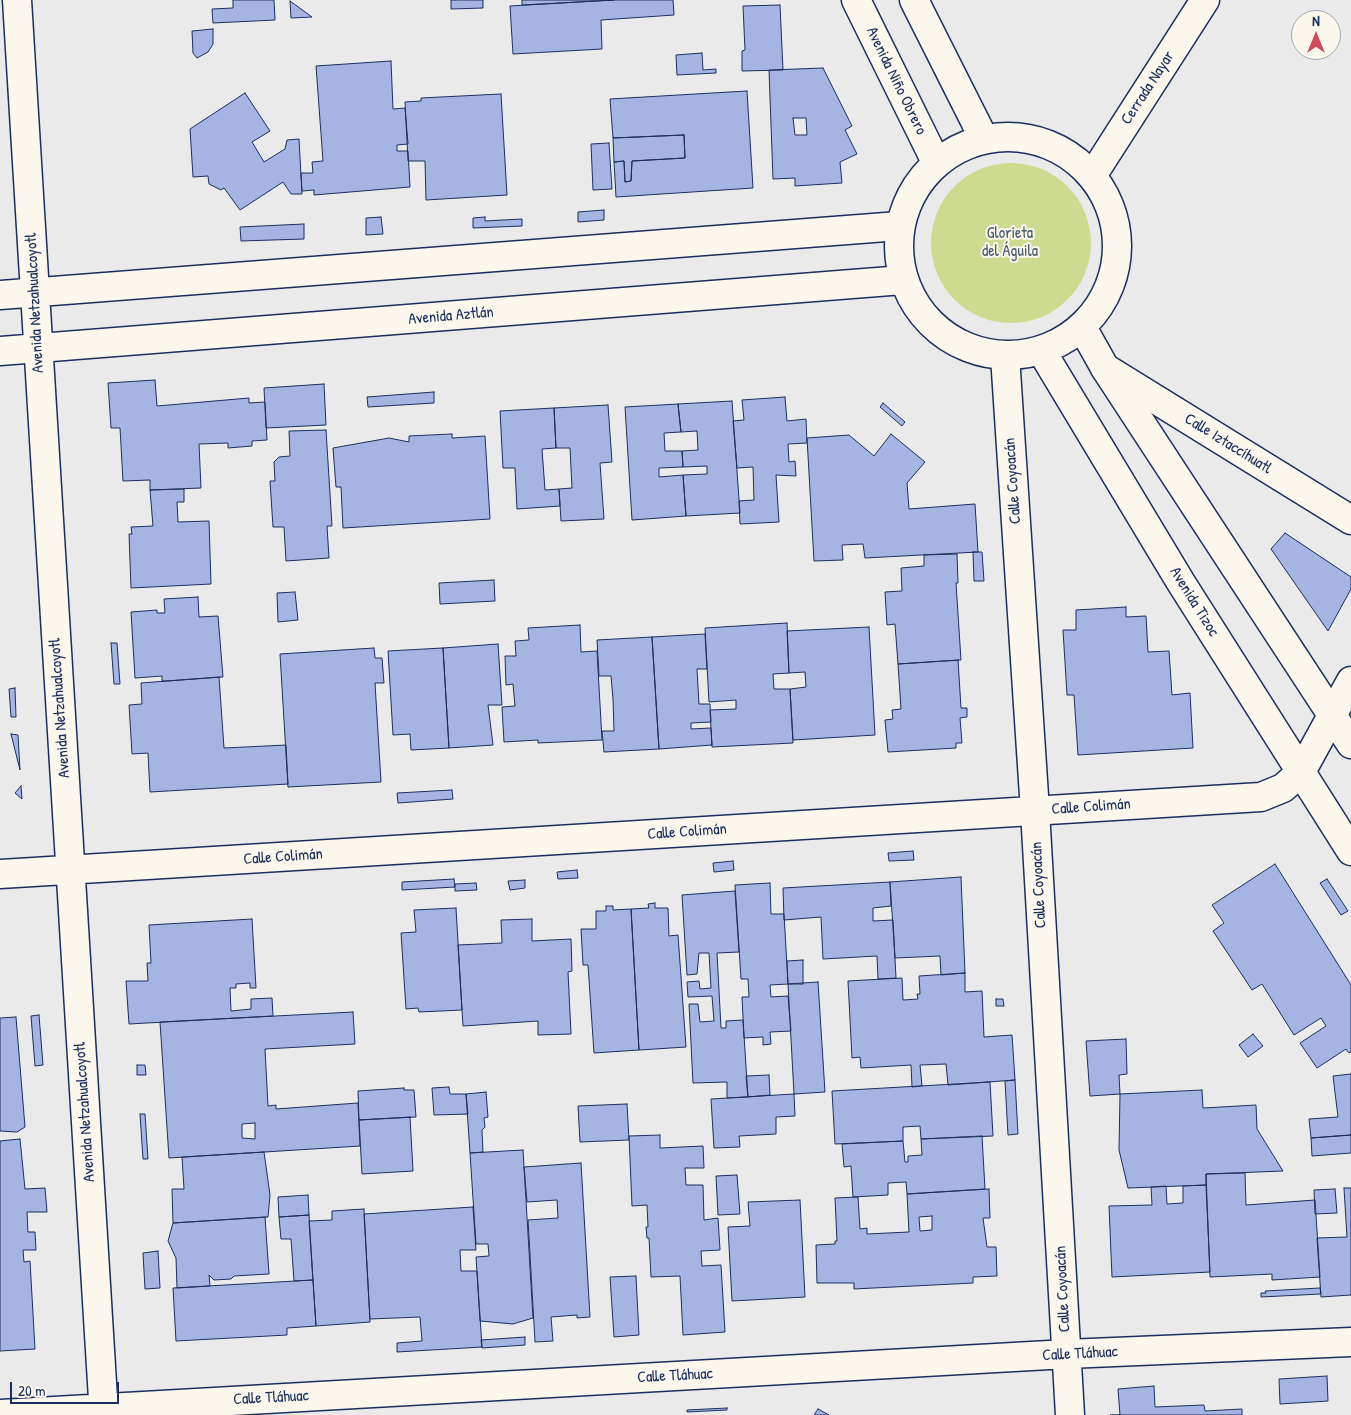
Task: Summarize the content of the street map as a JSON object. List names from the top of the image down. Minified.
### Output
{"streets":{"street":["Avenida Niño Obrero","Cerrada Nayar","Avenida Netzahualcoyotl","Avenida Aztlán","Calle Iztaccíhuatl","Calle Coyoacán","Avenida Tizoc","Calle Colimán","Calle Tláhuac"]},"crossings":[["Avenida Netzahualcoyotl","Avenida Aztlán"],["Avenida Netzahualcoyotl","Calle Colimán"],["Avenida Netzahualcoyotl","Calle Tláhuac"],["Calle Coyoacán","Calle Colimán"],["Calle Coyoacán","Calle Tláhuac"],["Avenida Tizoc","Calle Colimán"]],"parks":["Glorieta del Águila"],"scale_bar":"20 m","north":"top"}
